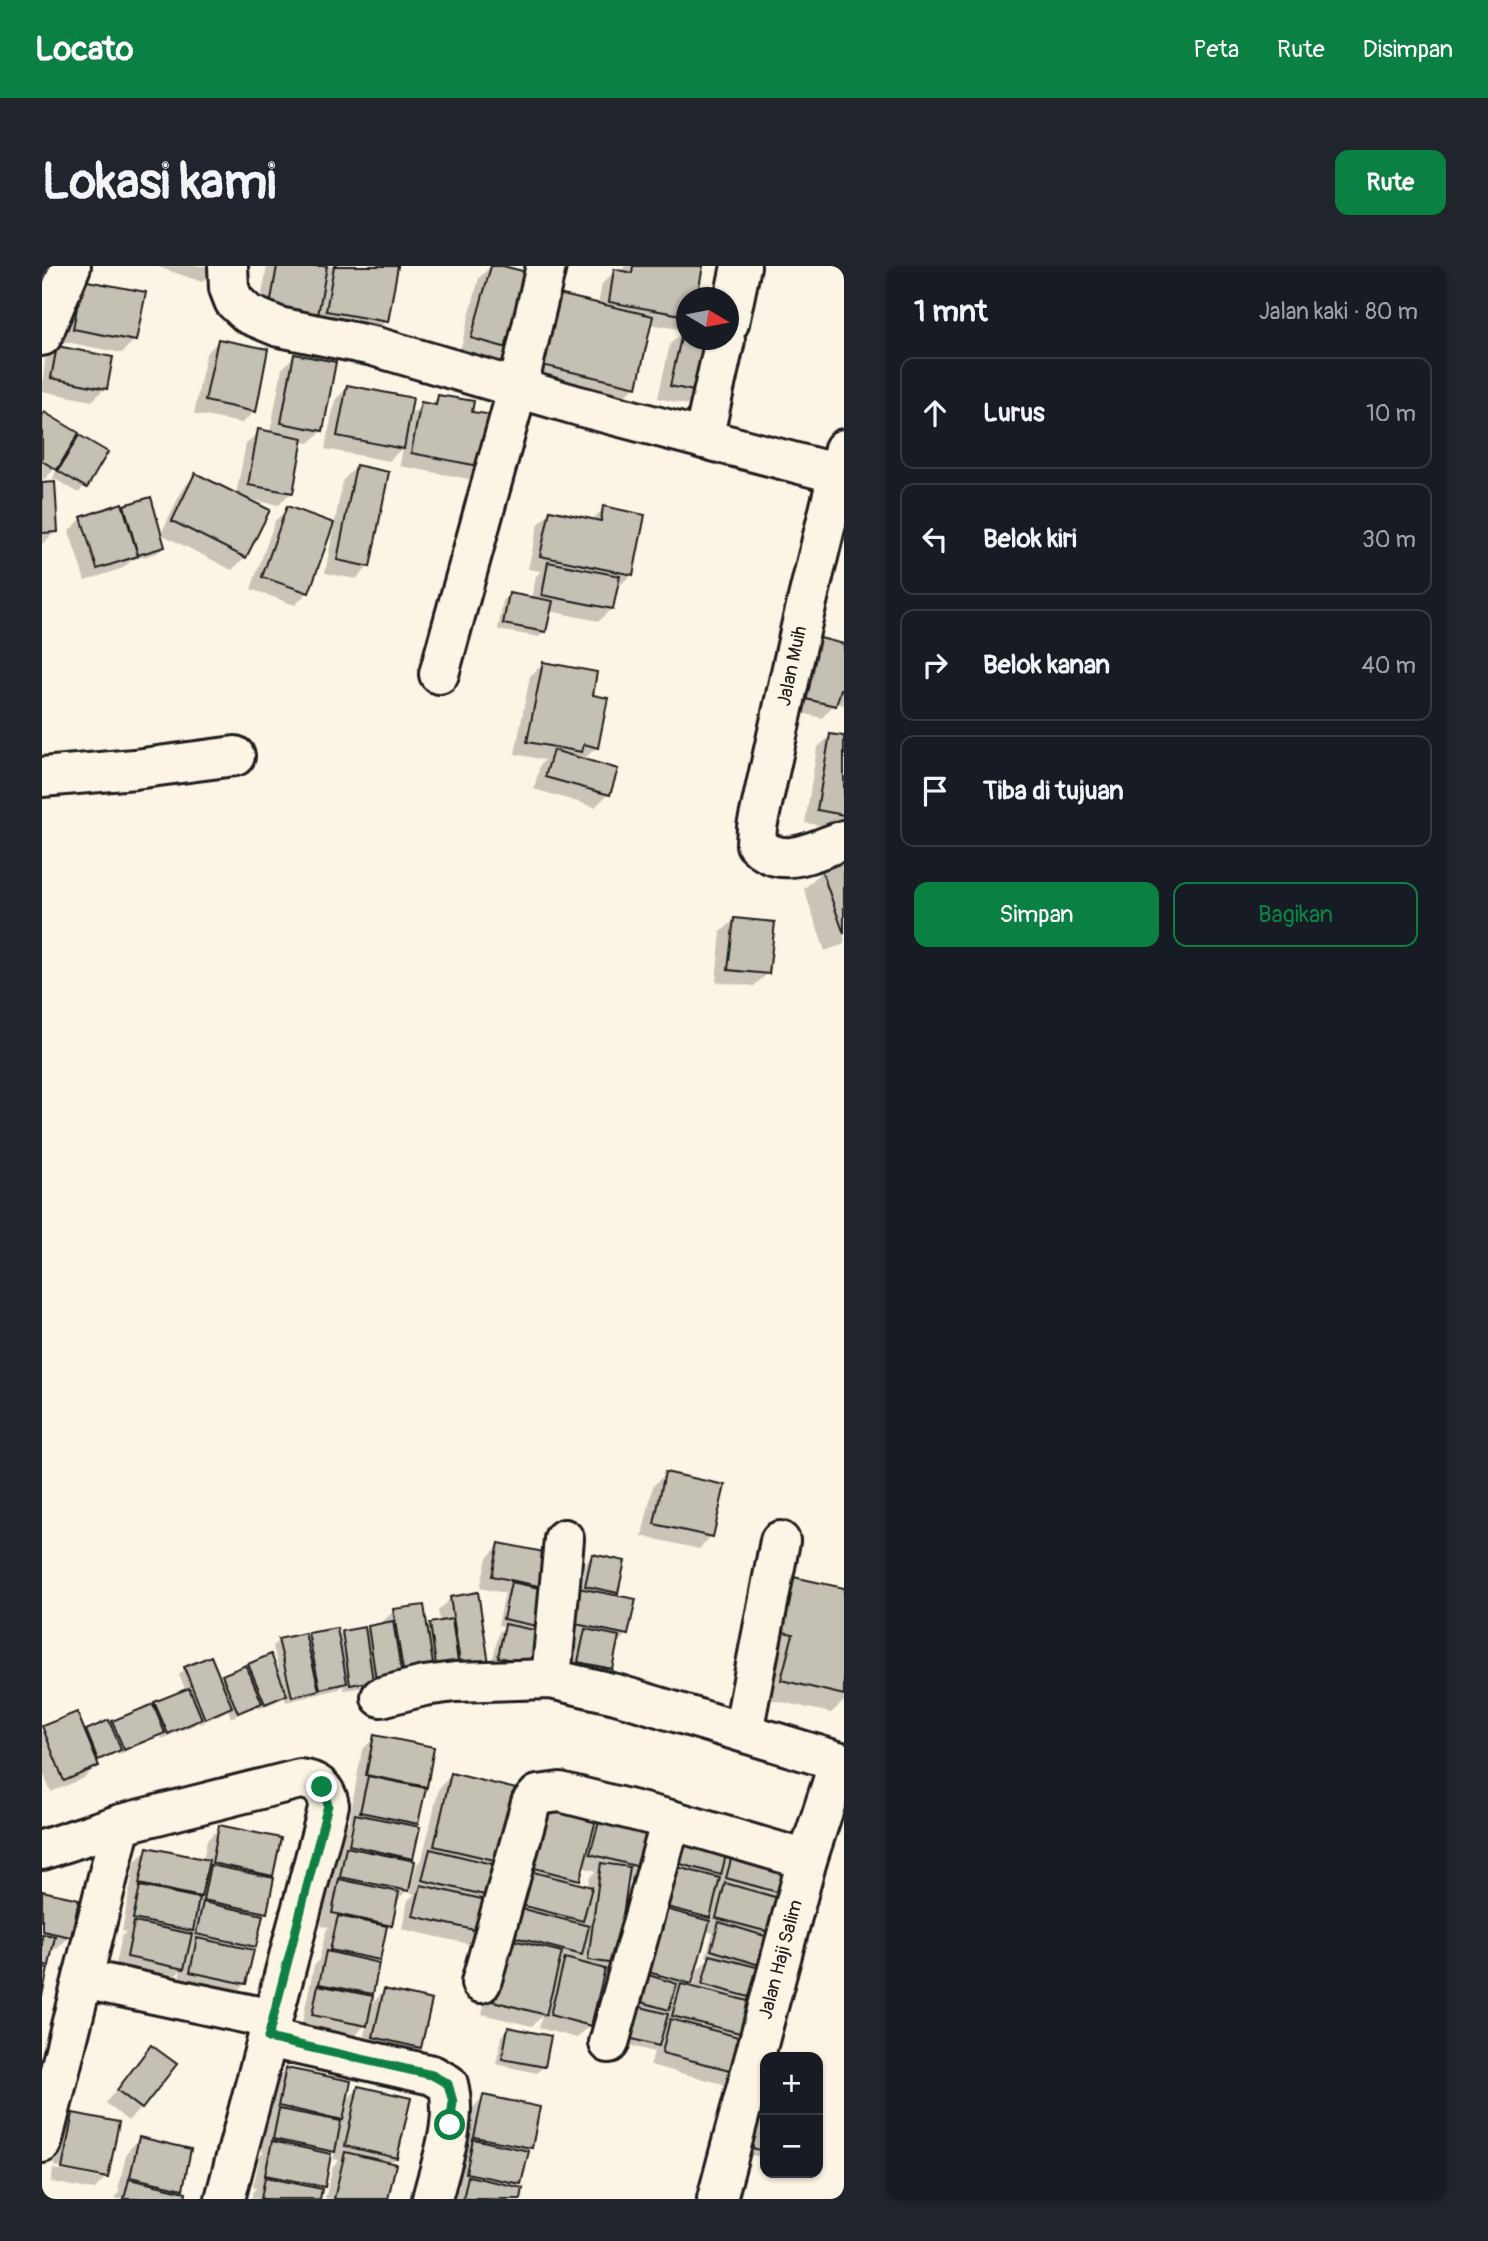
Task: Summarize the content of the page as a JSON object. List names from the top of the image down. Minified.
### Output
{"streets":{"street":["Jalan Muih","Jalan Haji Salim"]},"north":"right","page":{"header":"Locato","nav":["Peta","Rute","Disimpan"],"buttons":["Rute",["Simpan","Bagikan"]],"title":"Lokasi kami","heading":["1 mnt","Jalan kaki · 80 m"],"list":[["Lurus","10 m"],["Belok kiri","30 m"],["Belok kanan","40 m"],"Tiba di tujuan"],"map_buttons":["+","−"]}}
